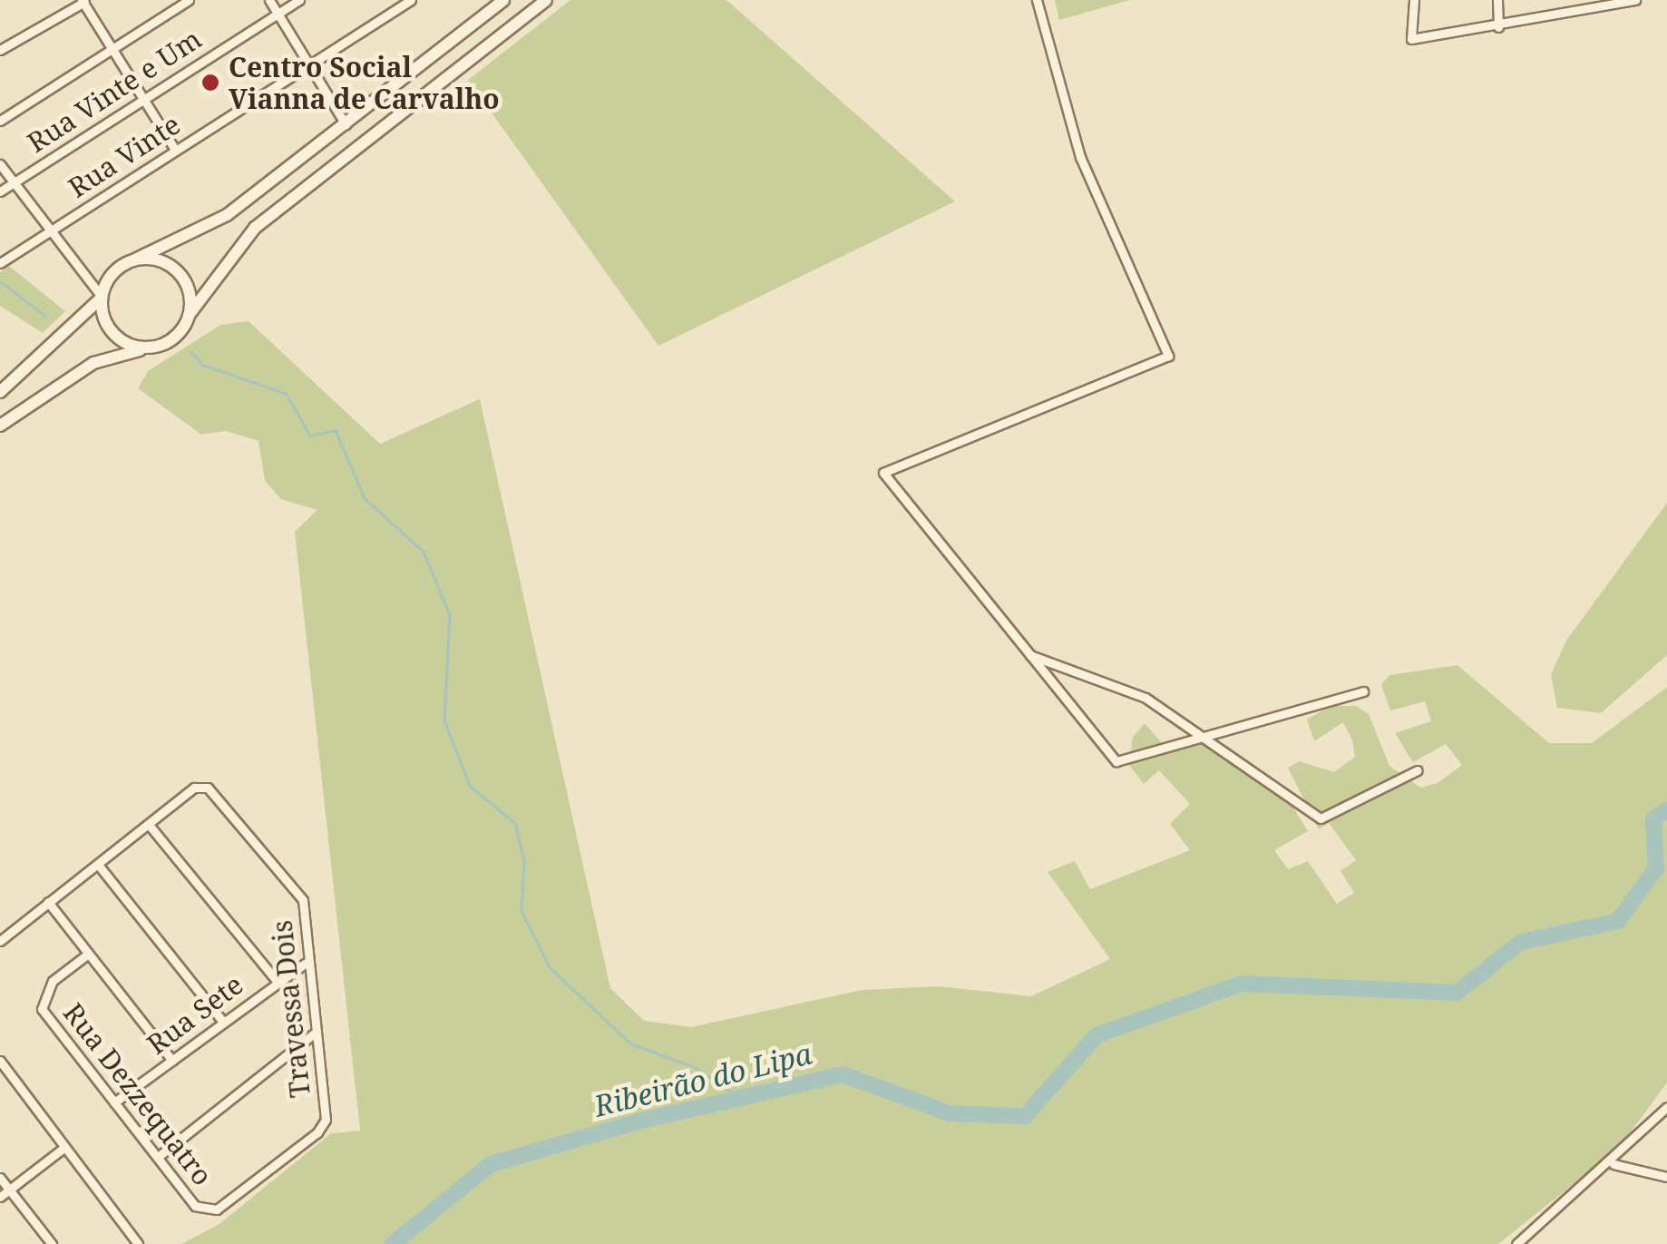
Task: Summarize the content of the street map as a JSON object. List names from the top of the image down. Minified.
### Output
{"streets":{"street":["Rua Vinte e Um","Rua Vinte","Travessa Dois","Rua Sete","Rua Dezzequatro"]},"crossings":[["Travessa Dois","Rua Sete"],["Travessa Dois","Rua Dezzequatro"],["Rua Sete","Rua Dezzequatro"]],"water":["Ribeirão do Lipa"],"places":["Centro Social Vianna de Carvalho"]}
